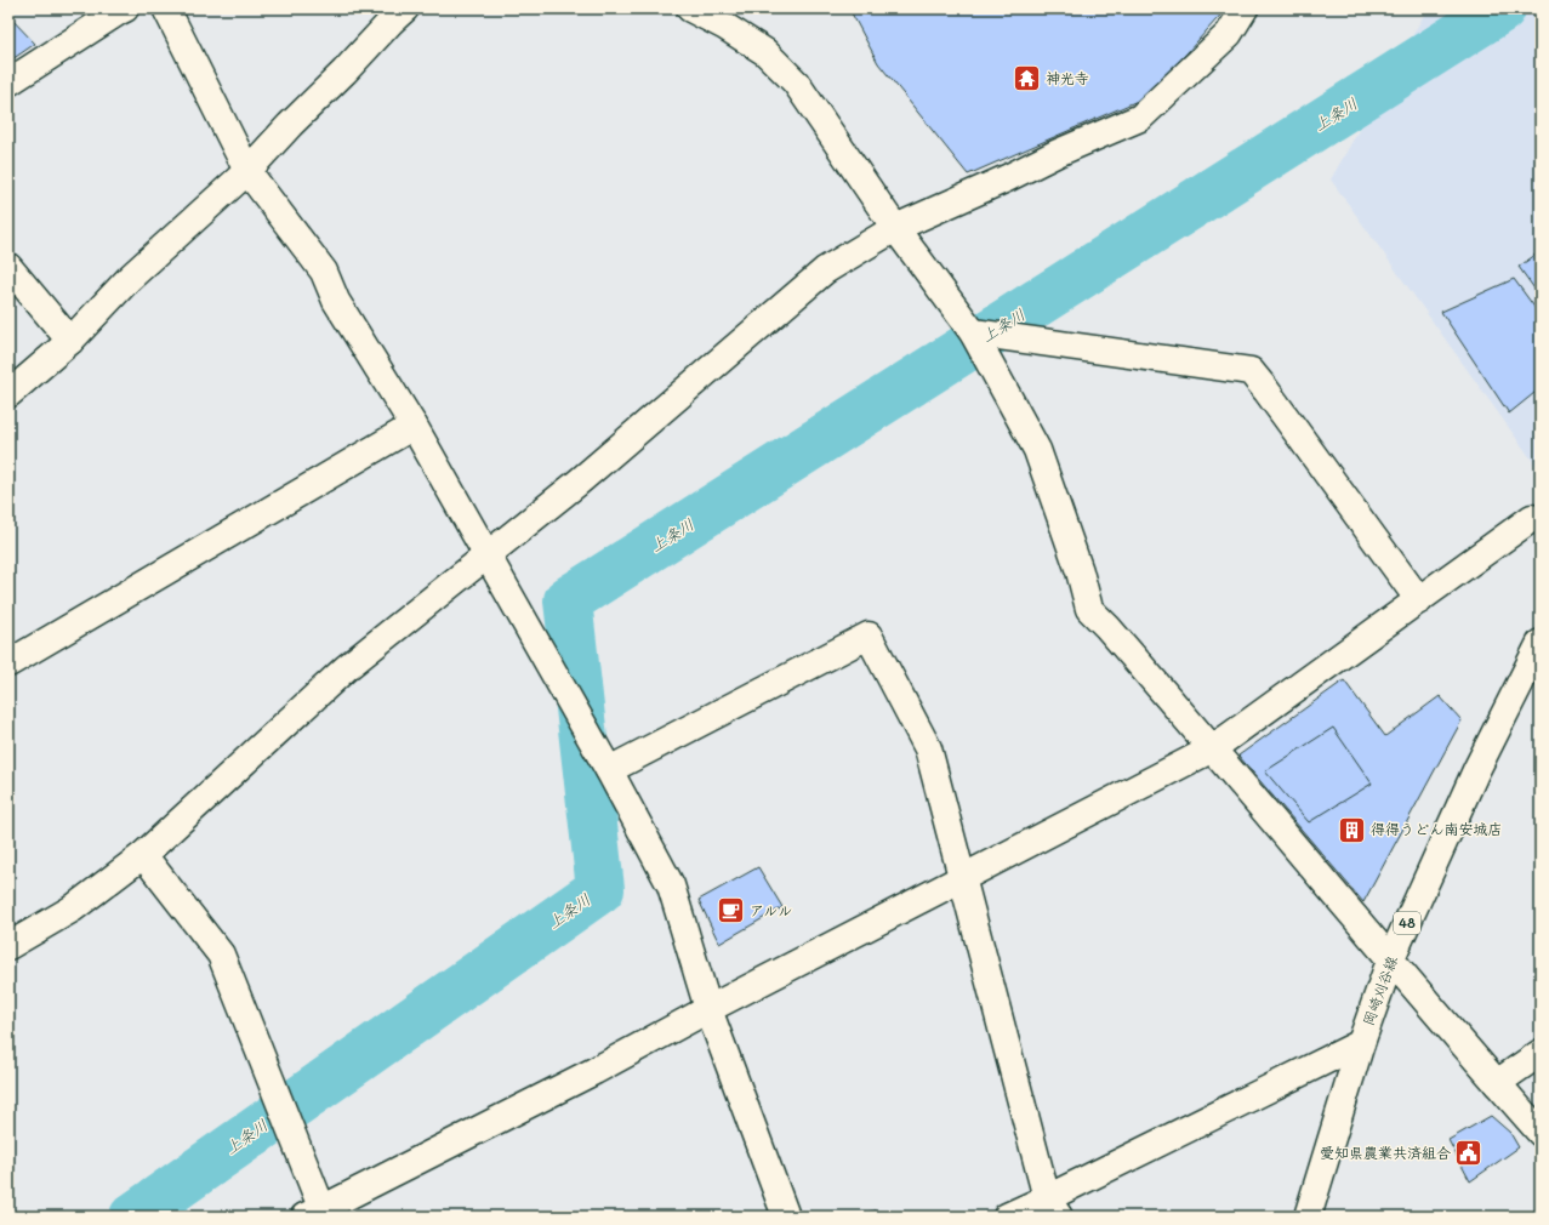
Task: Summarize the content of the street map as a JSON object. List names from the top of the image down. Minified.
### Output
{"streets":{"street":["48","岡崎刈谷線"]},"water":["上条川"],"places":{"temple":["神光寺"],"building":["得得うどん南安城店"],"cafe":["アルル"],"public building":["愛知県農業共済組合"]}}
